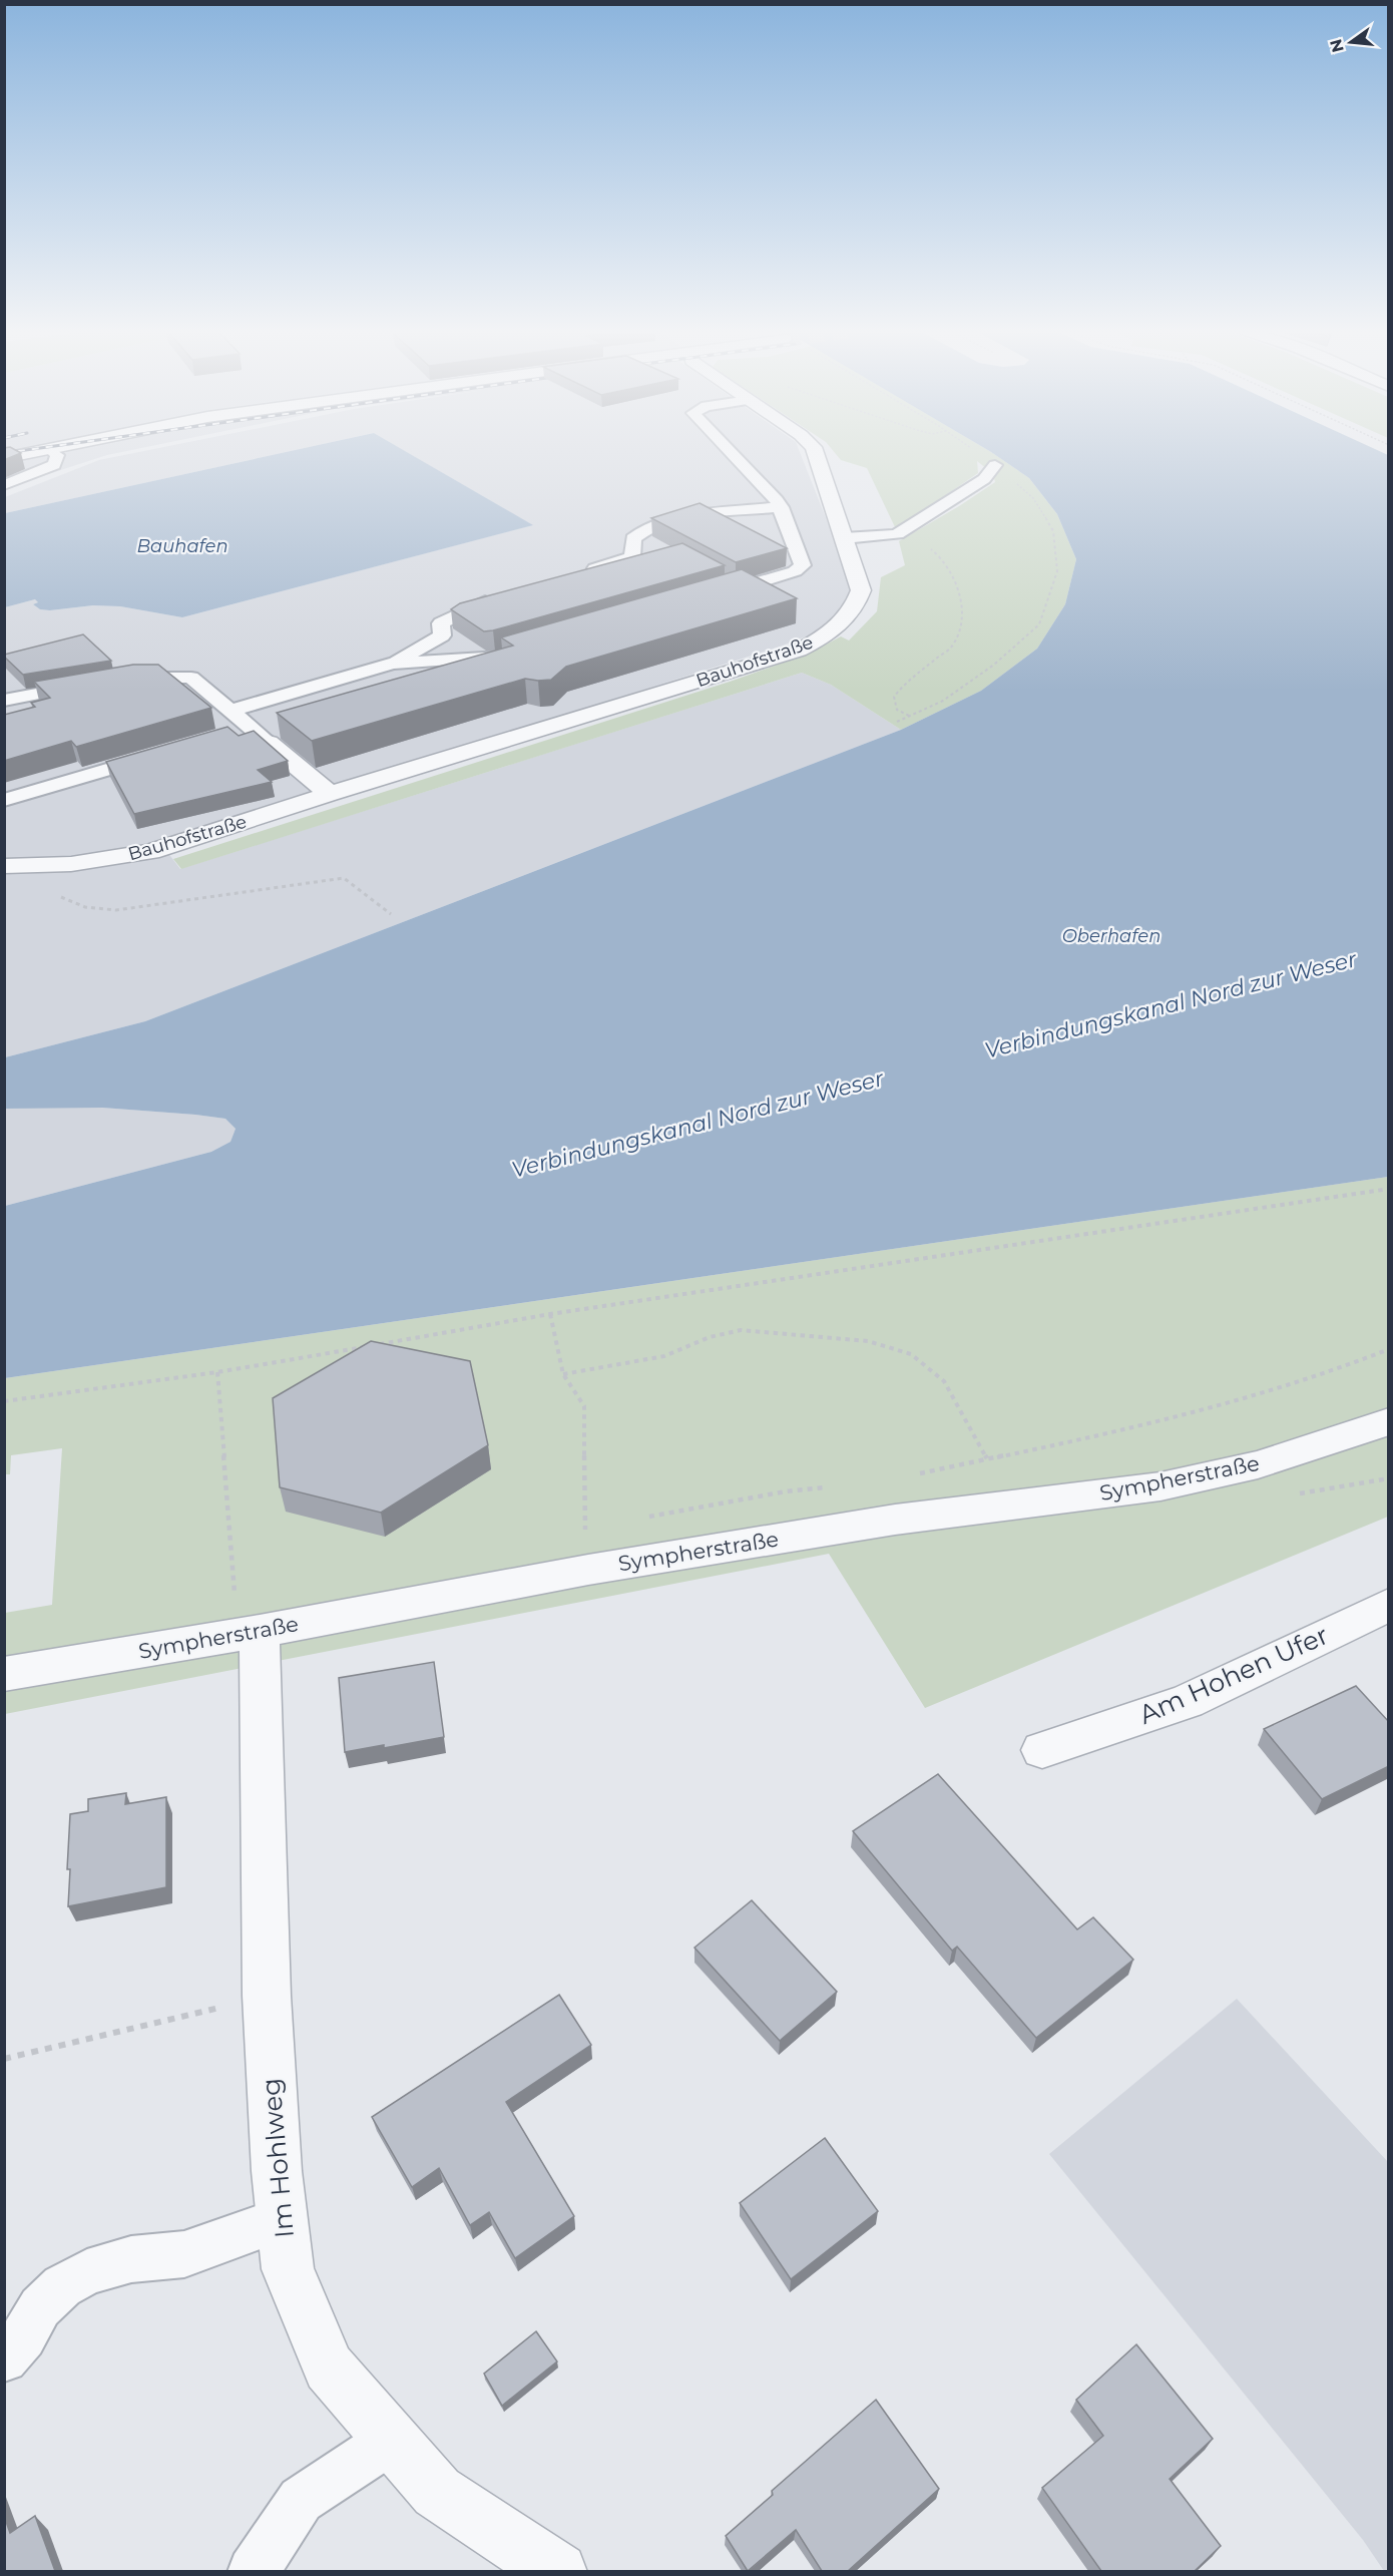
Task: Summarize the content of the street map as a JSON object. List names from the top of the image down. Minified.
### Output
{"streets":{"street":["Bauhofstraße","Sympherstraße","Am Hohen Ufer","Im Hohlweg"]},"crossings":[["Sympherstraße","Im Hohlweg"]],"water":["Bauhafen","Oberhafen","Verbindungskanal Nord zur Weser"],"north":"left"}
